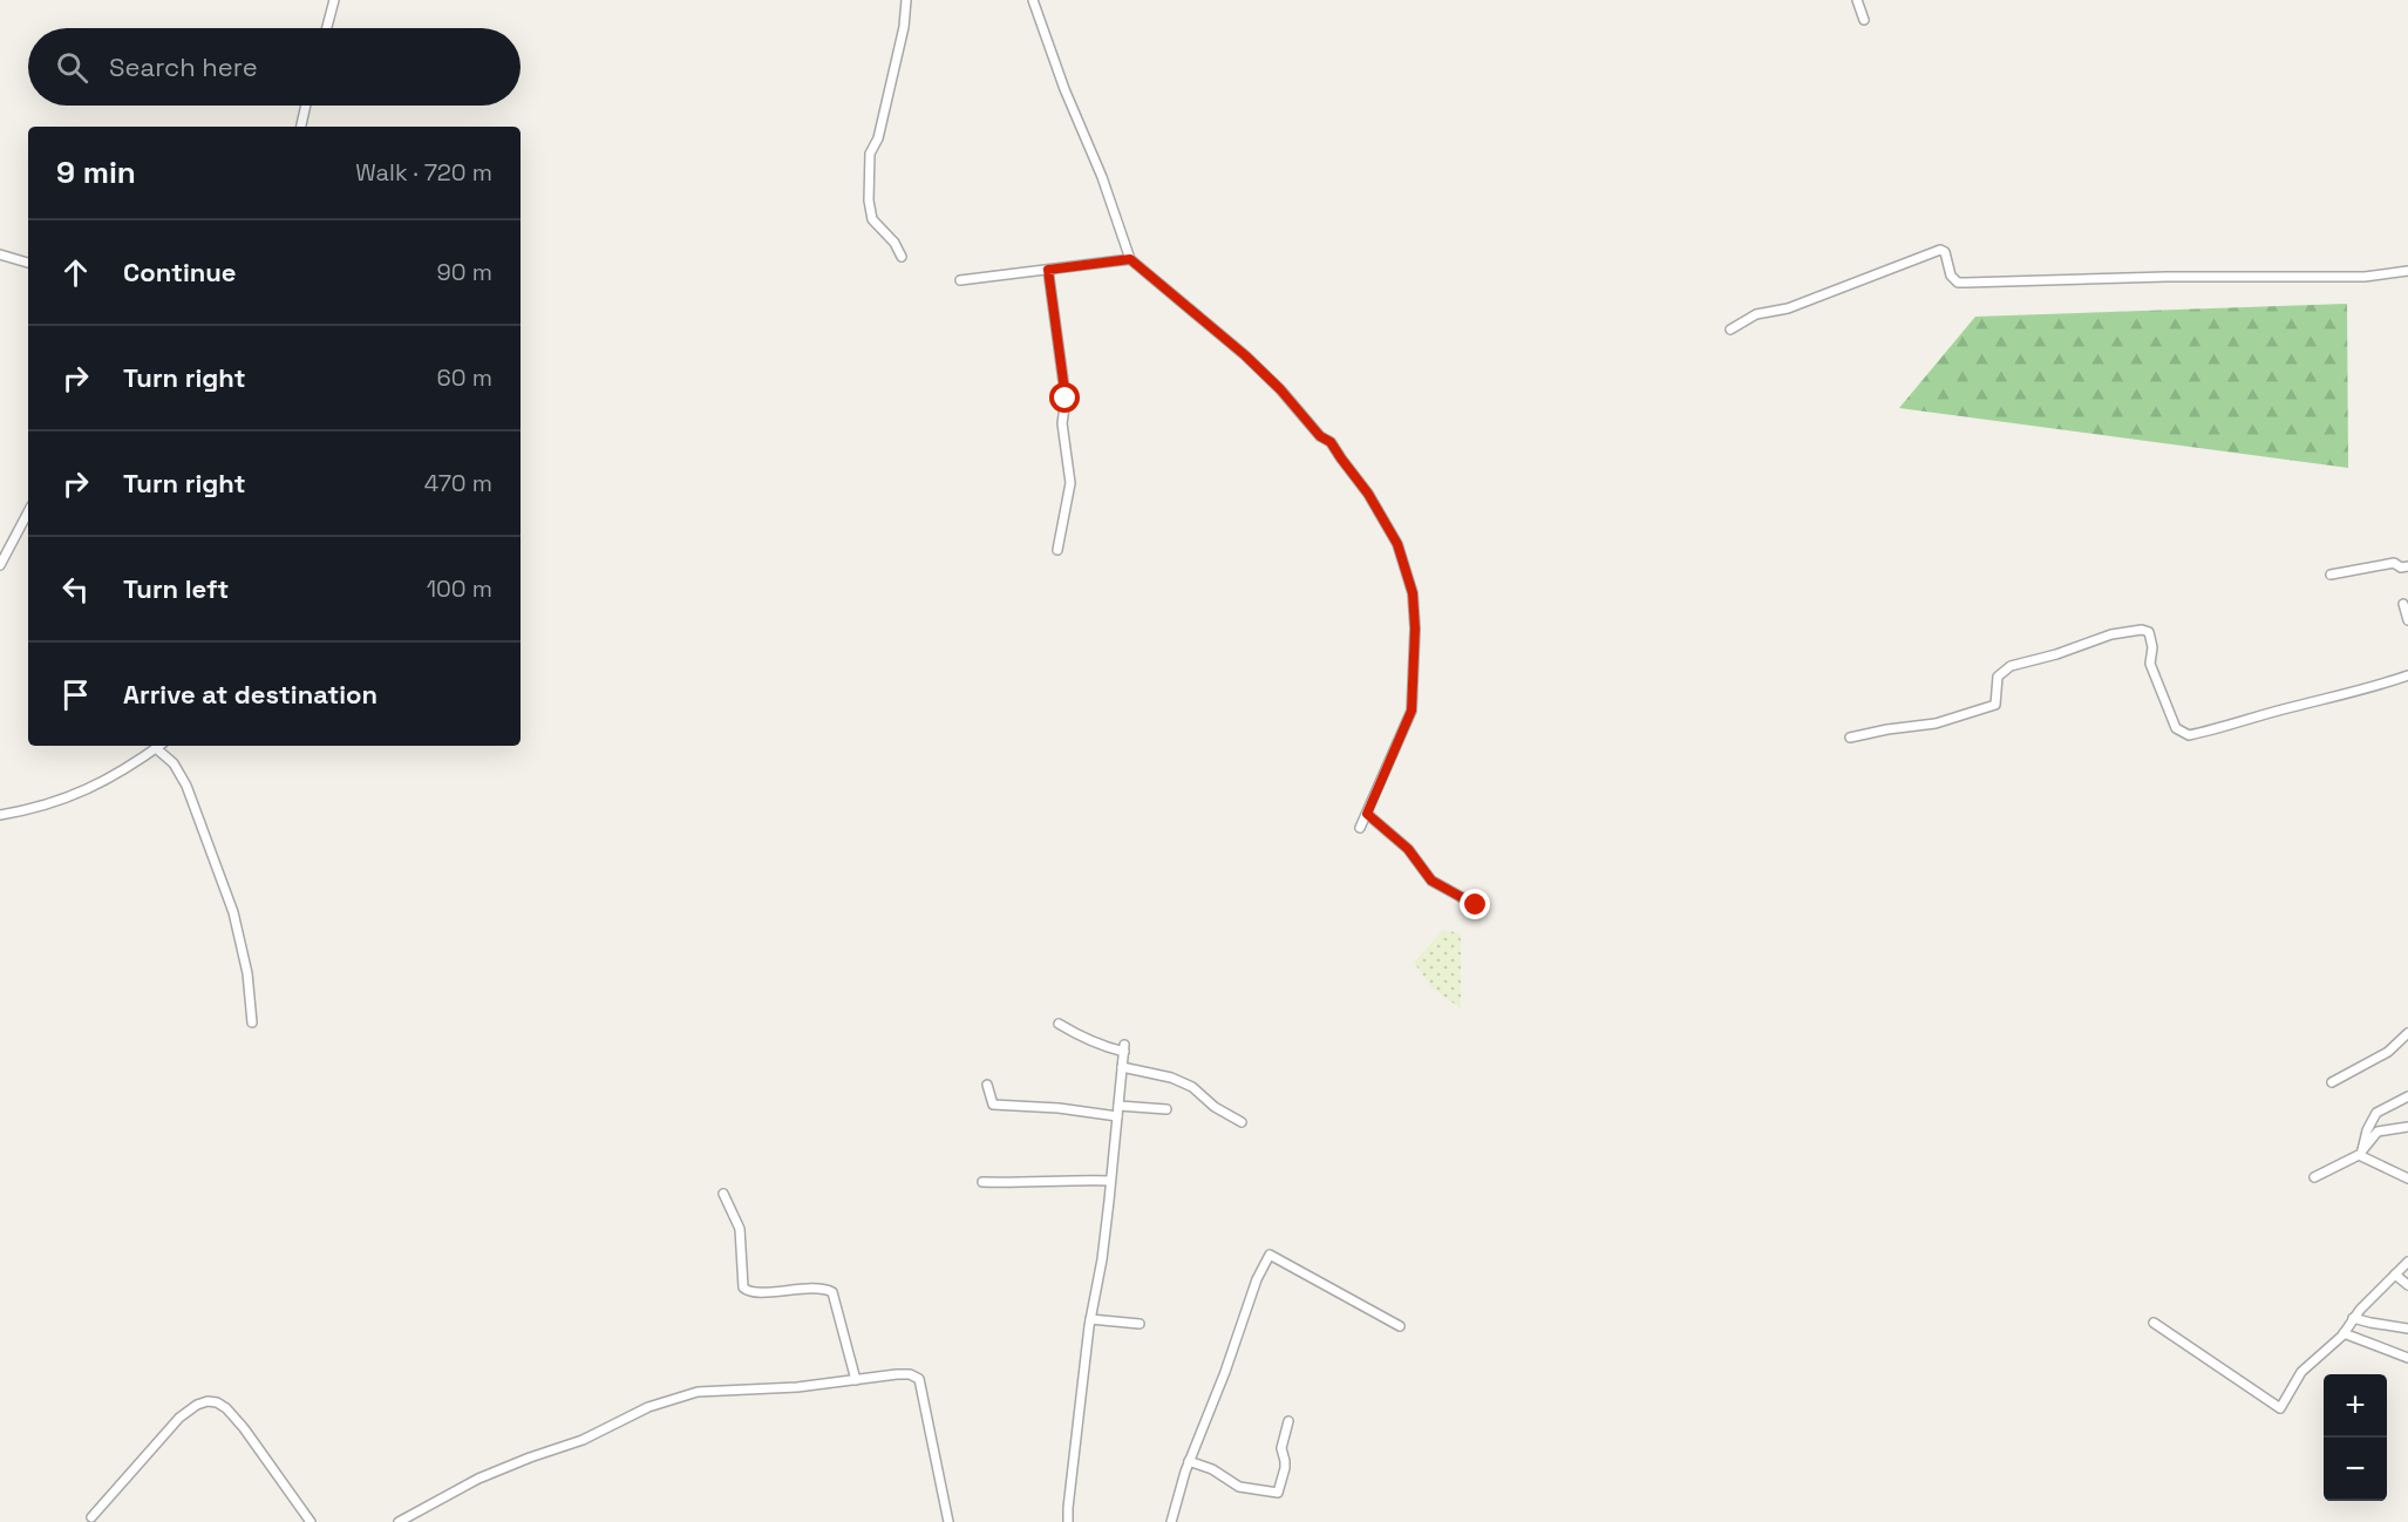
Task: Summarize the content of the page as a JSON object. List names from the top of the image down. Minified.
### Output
{"page":{"search":"Search here","heading":["9 min","Walk · 720 m"],"list":[["Continue","90 m"],["Turn right","60 m"],["Turn right","470 m"],["Turn left","100 m"],"Arrive at destination"],"map_buttons":["+","−"]}}
